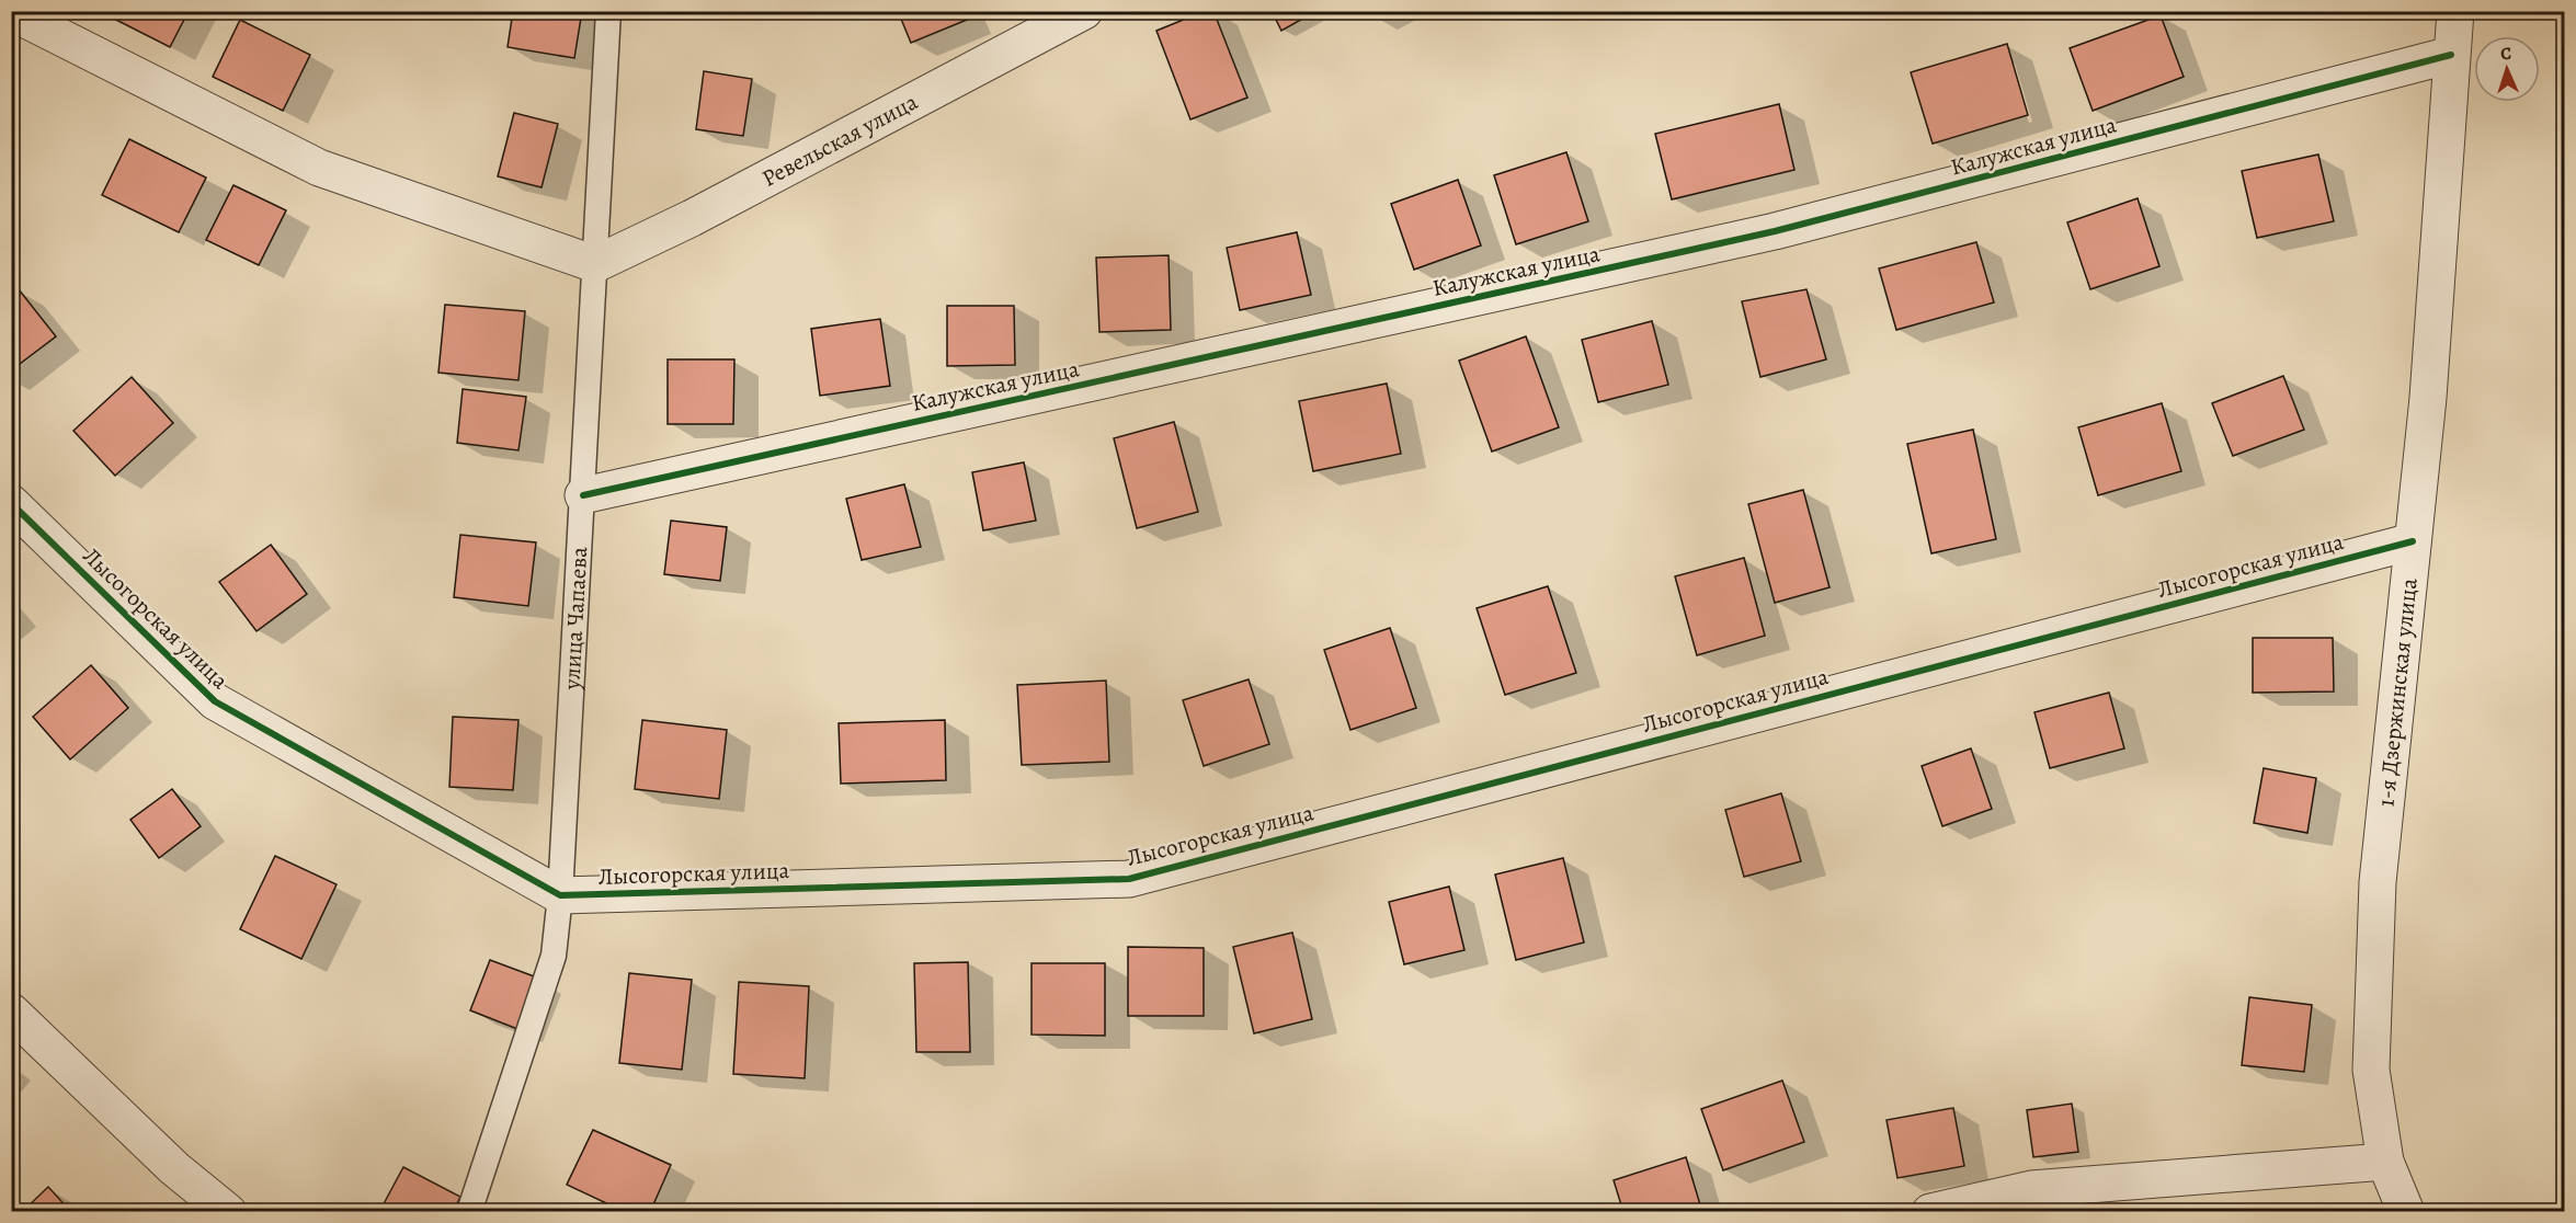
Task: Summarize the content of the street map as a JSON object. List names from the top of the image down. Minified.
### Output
{"streets":{"street":["Ревельская улица","Калужская улица","Лысогорская улица","1-я Дзержинская улица"],"lane":["улица Чапаева"]},"crossings":[["Ревельская улица","улица Чапаева"],["Калужская улица","улица Чапаева"],["Калужская улица","1-я Дзержинская улица"],["Лысогорская улица","улица Чапаева"],["Лысогорская улица","1-я Дзержинская улица"]],"north":"top"}
